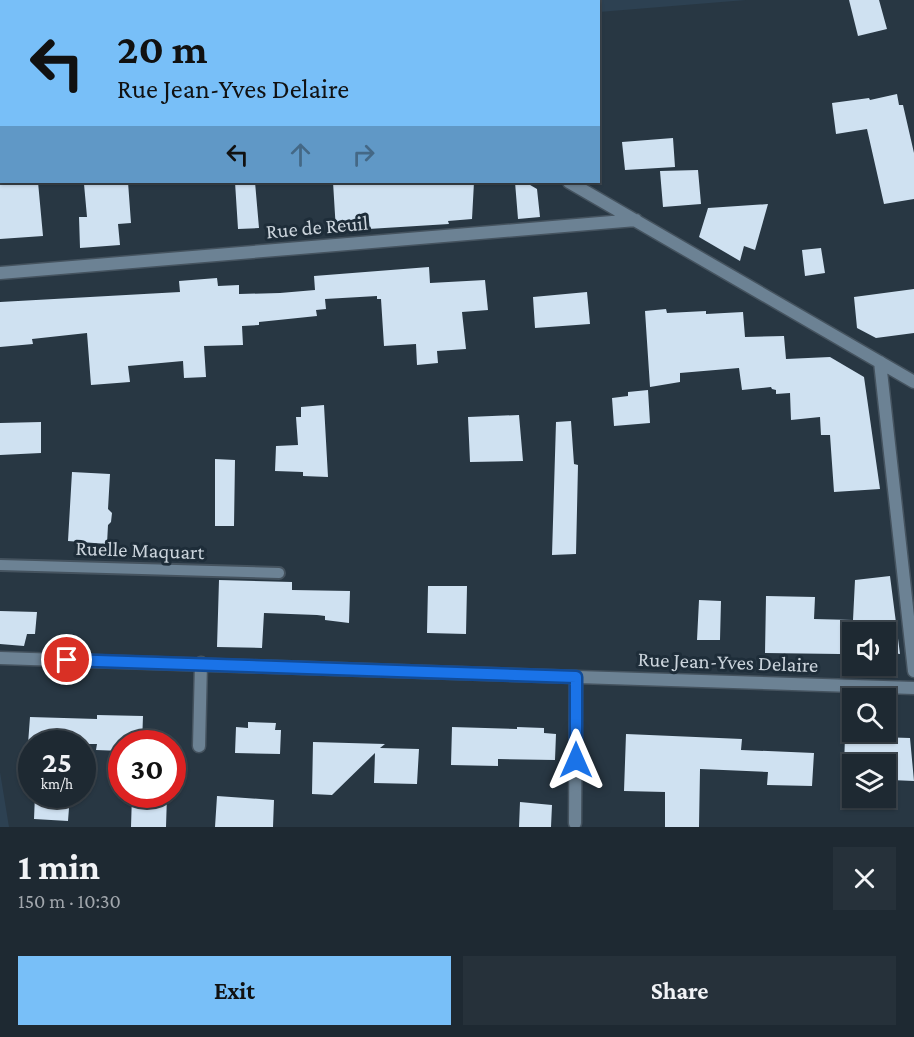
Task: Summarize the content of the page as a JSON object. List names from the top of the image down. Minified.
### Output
{"streets":{"street":["Rue de Reuil","Rue Jean-Yves Delaire"],"lane":["Ruelle Maquart"]},"page":{"turn":["20 m","Rue Jean-Yves Delaire"],"speed":"25 km/h","limit":"30","heading":["1 min","150 m · 10:30"],"buttons":["Exit","Share"]}}
